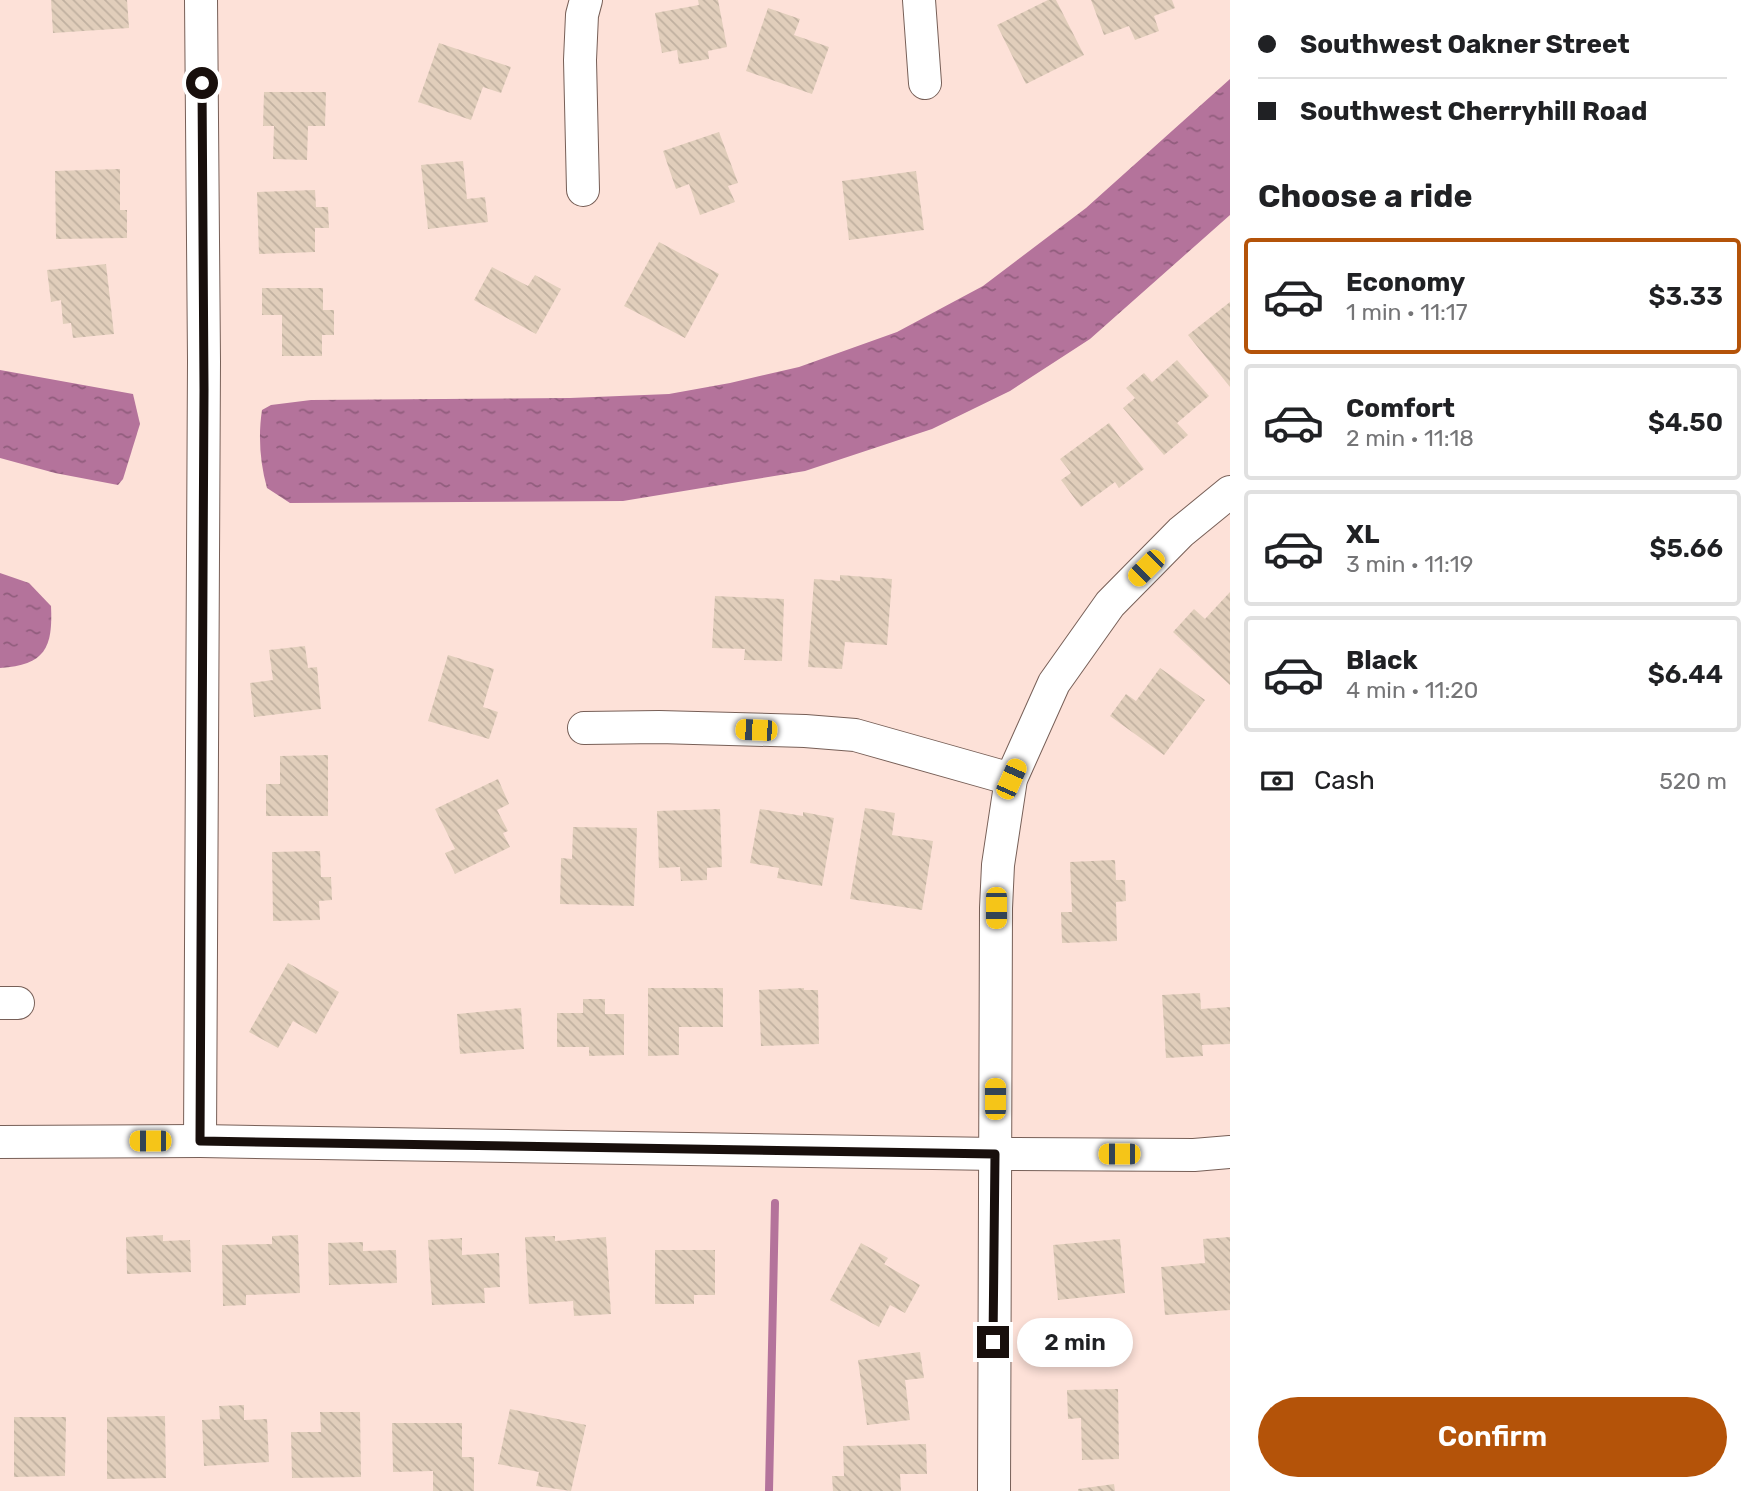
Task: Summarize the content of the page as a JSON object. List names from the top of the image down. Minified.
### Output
{"page":{"banner":["Southwest Oakner Street","Southwest Cherryhill Road"],"heading":"Choose a ride","list":[{"name":"Economy","note":"1 min · 11:17","value":"$3.33"},{"name":"Comfort","note":"2 min · 11:18","value":"$4.50"},{"name":"XL","note":"3 min · 11:19","value":"$5.66"},{"name":"Black","note":"4 min · 11:20","value":"$6.44"}],"pay":["Cash","520 m"],"bubble":"2 min","buttons":"Confirm"}}
